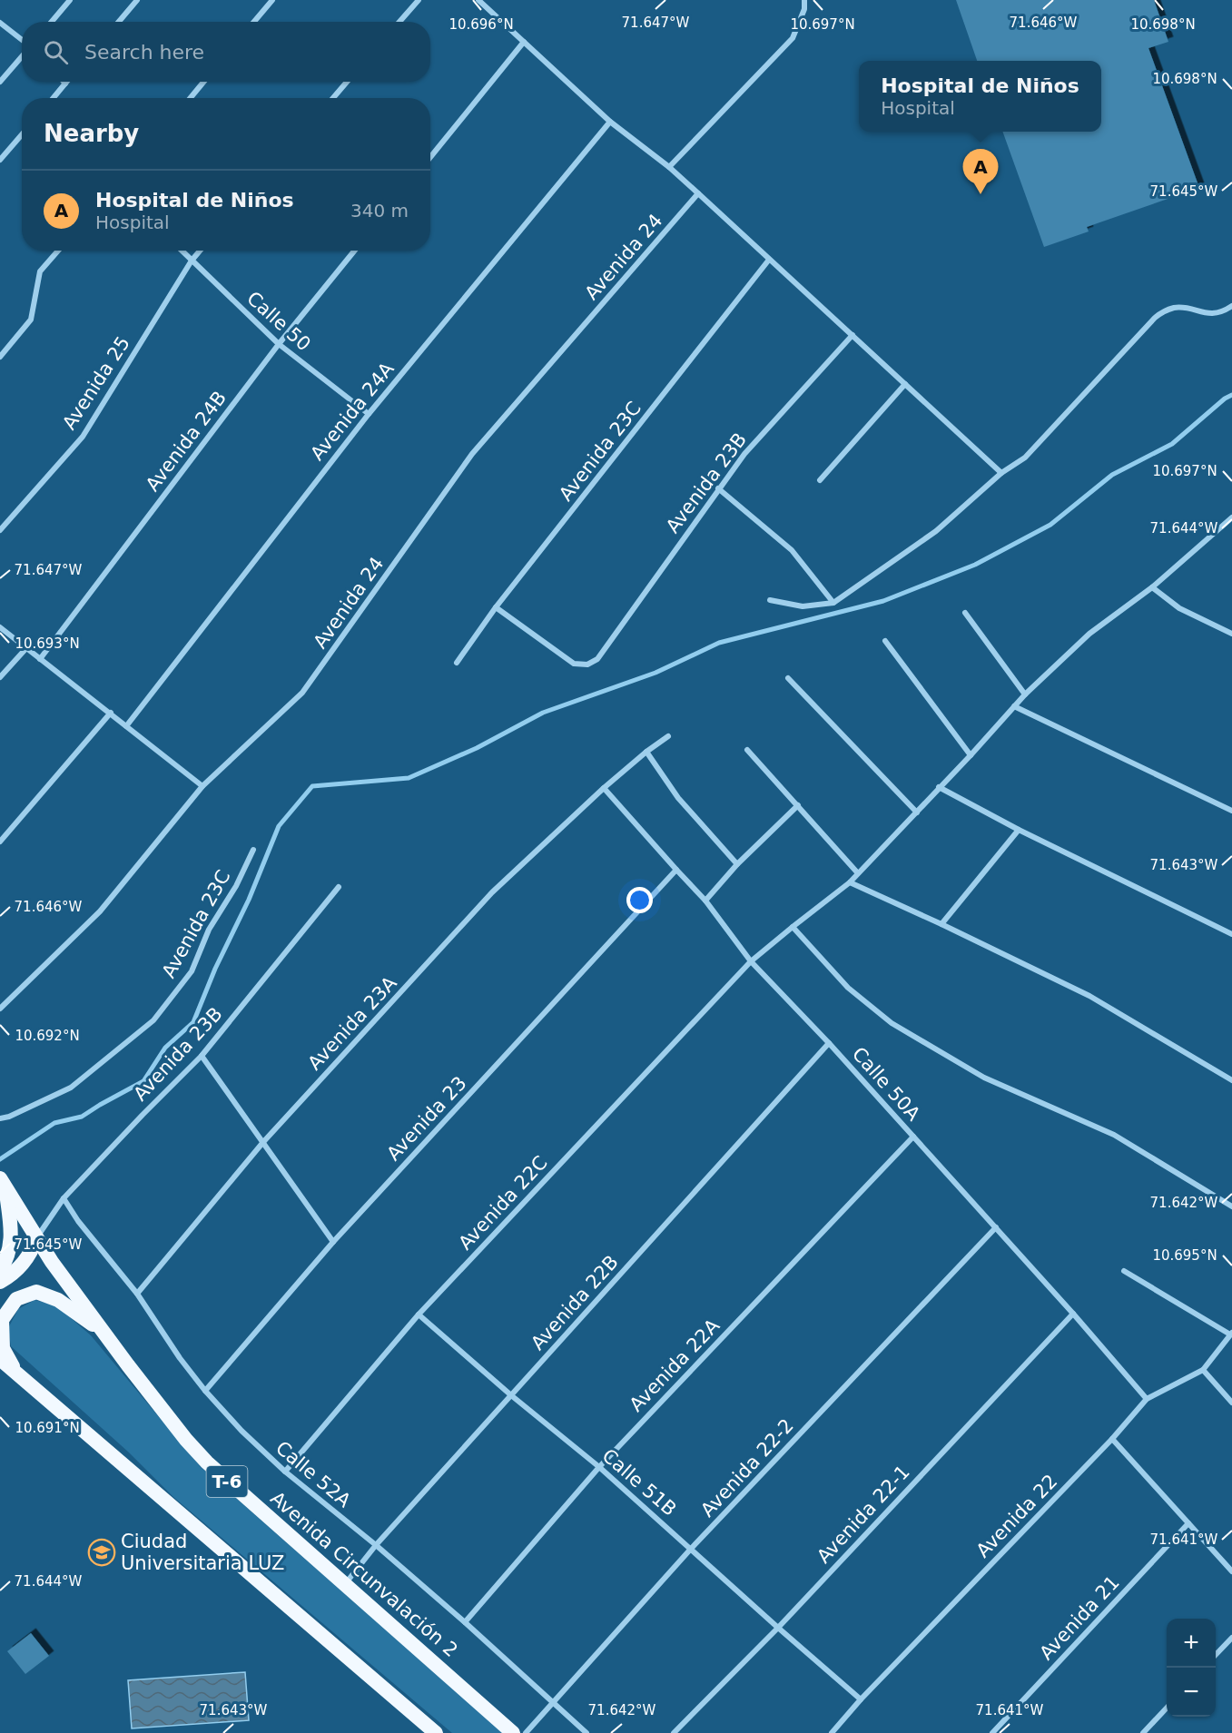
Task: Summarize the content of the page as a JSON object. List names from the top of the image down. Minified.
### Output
{"streets":{"highway":["T-6","Avenida Circunvalación 2"],"street":["Avenida 24","Calle 50","Avenida 25","Avenida 24A","Avenida 24B","Avenida 23C","Avenida 23B","Avenida 23A","Calle 50A","Avenida 23","Avenida 22C","Avenida 22B","Avenida 22A","Avenida 22-2","Calle 52A","Calle 51B","Avenida 22-1","Avenida 22","Avenida 21"]},"crossings":[["Calle 50","Avenida 25"],["Calle 50","Avenida 24A"],["Calle 50","Avenida 24B"],["Avenida 23C","Avenida 23B"],["Avenida 23B","Calle 52A"],["Avenida 23B","Avenida Circunvalación 2"],["Avenida 23A","Calle 50A"],["Avenida 23A","Calle 52A"],["Calle 50A","Avenida 23"],["Calle 50A","Avenida 22C"],["Calle 50A","Avenida 22B"],["Calle 50A","Avenida 22A"],["Calle 50A","Avenida 22-2"],["Calle 50A","Avenida 22-1"],["Calle 50A","Avenida 22"],["Avenida 23","Calle 52A"],["Avenida 22C","Calle 52A"],["Avenida 22C","Calle 51B"],["Avenida 22B","Calle 52A"],["Avenida 22B","Calle 51B"],["Avenida 22B","Avenida Circunvalación 2"],["Avenida 22A","Calle 52A"],["Avenida 22A","Calle 51B"],["Avenida 22-2","Calle 52A"],["Avenida 22-2","Calle 51B"],["T-6","Avenida Circunvalación 2"],["Calle 51B","Avenida 22-1"],["Calle 51B","Avenida 22"]],"places":{"school or university":["Ciudad Universitaria LUZ"]},"page":{"search":"Search here","popup":["Hospital de Niños","Hospital"],"heading":"Nearby","pins":"A","list":[{"mark":"A","name":"Hospital de Niños","note":"Hospital","value":"340 m"}],"map_buttons":["+","−"]},"coordinates":["71.647°W","71.646°W","10.696°N","10.697°N","10.698°N","71.645°W","71.644°W","10.693°N","71.643°W","10.692°N","71.642°W","10.695°N","10.691°N","71.641°W"]}
